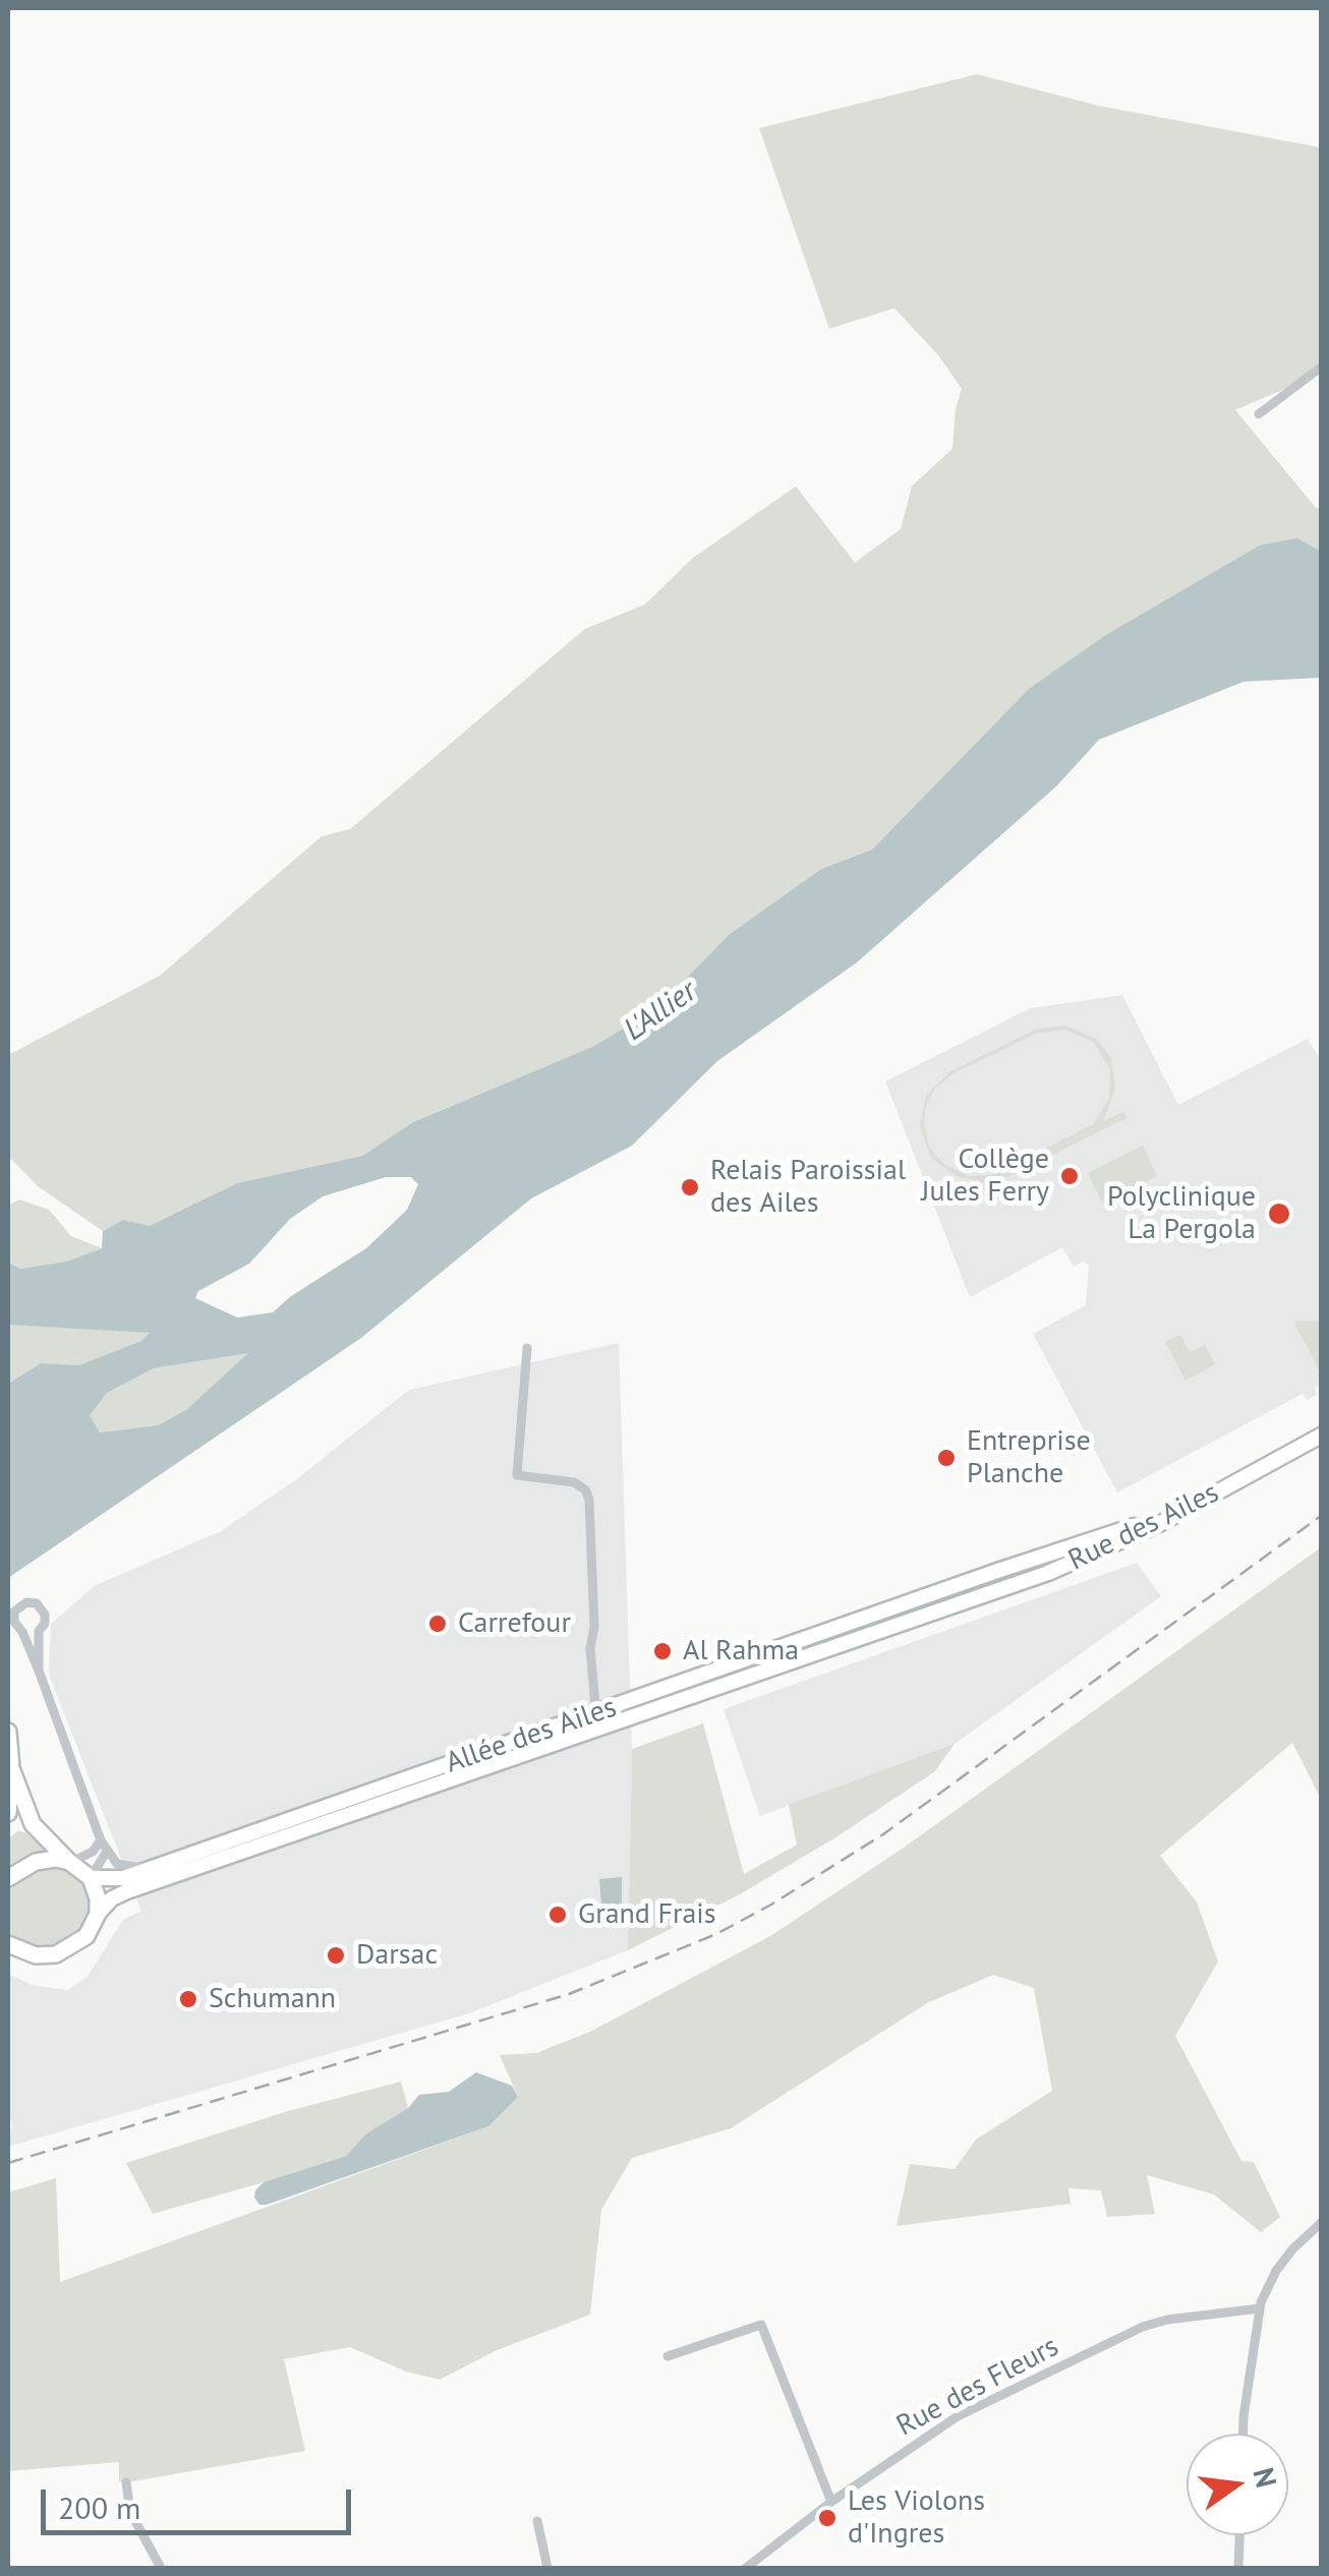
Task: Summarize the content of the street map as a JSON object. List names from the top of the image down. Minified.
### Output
{"streets":{"main road":["Rue des Ailes","Allée des Ailes"],"street":["Rue des Fleurs"]},"crossings":[["Rue des Ailes","Allée des Ailes"]],"water":["L'Allier"],"places":["Collège Jules Ferry","Relais Paroissial des Ailes","Polyclinique La Pergola","Entreprise Planche","Carrefour","Al Rahma","Grand Frais","Darsac","Schumann","Les Violons d'Ingres"],"scale_bar":"200 m","north":"right"}
